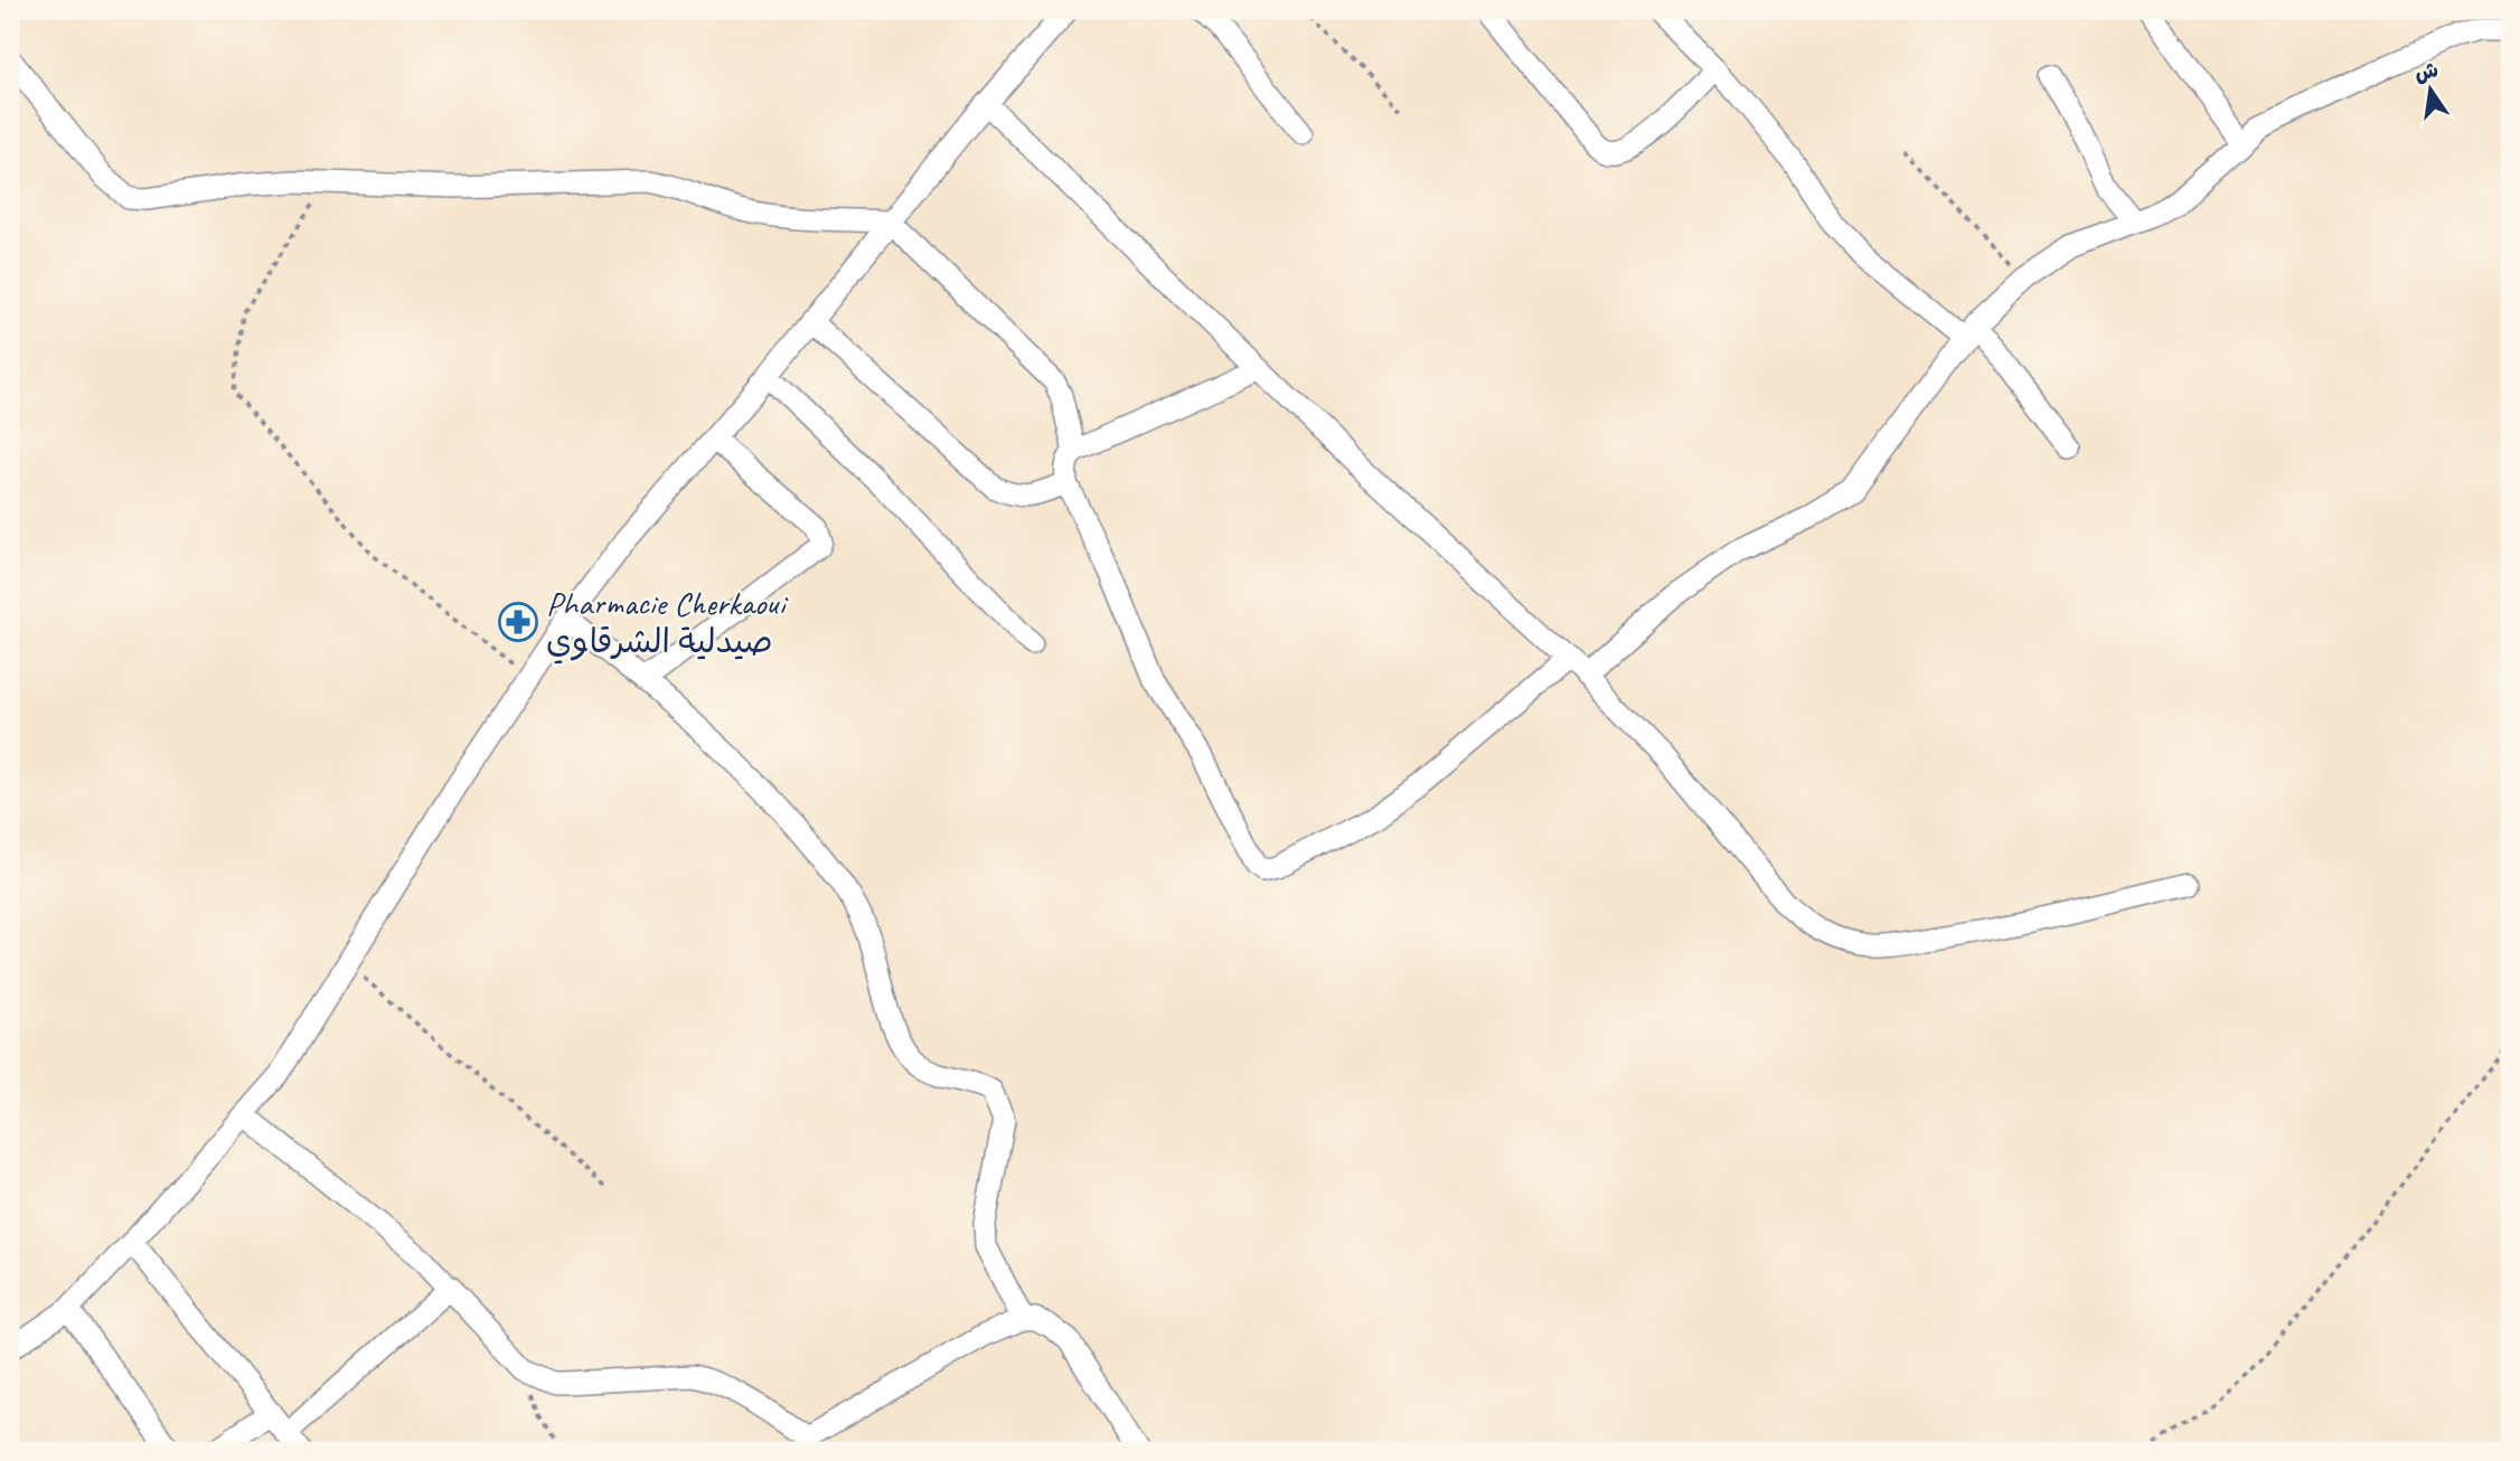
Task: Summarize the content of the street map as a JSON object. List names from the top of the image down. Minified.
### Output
{"places":{"pharmacy":["Pharmacie Cherkaoui صيدلية الشرقاوي"]},"north":"top"}
